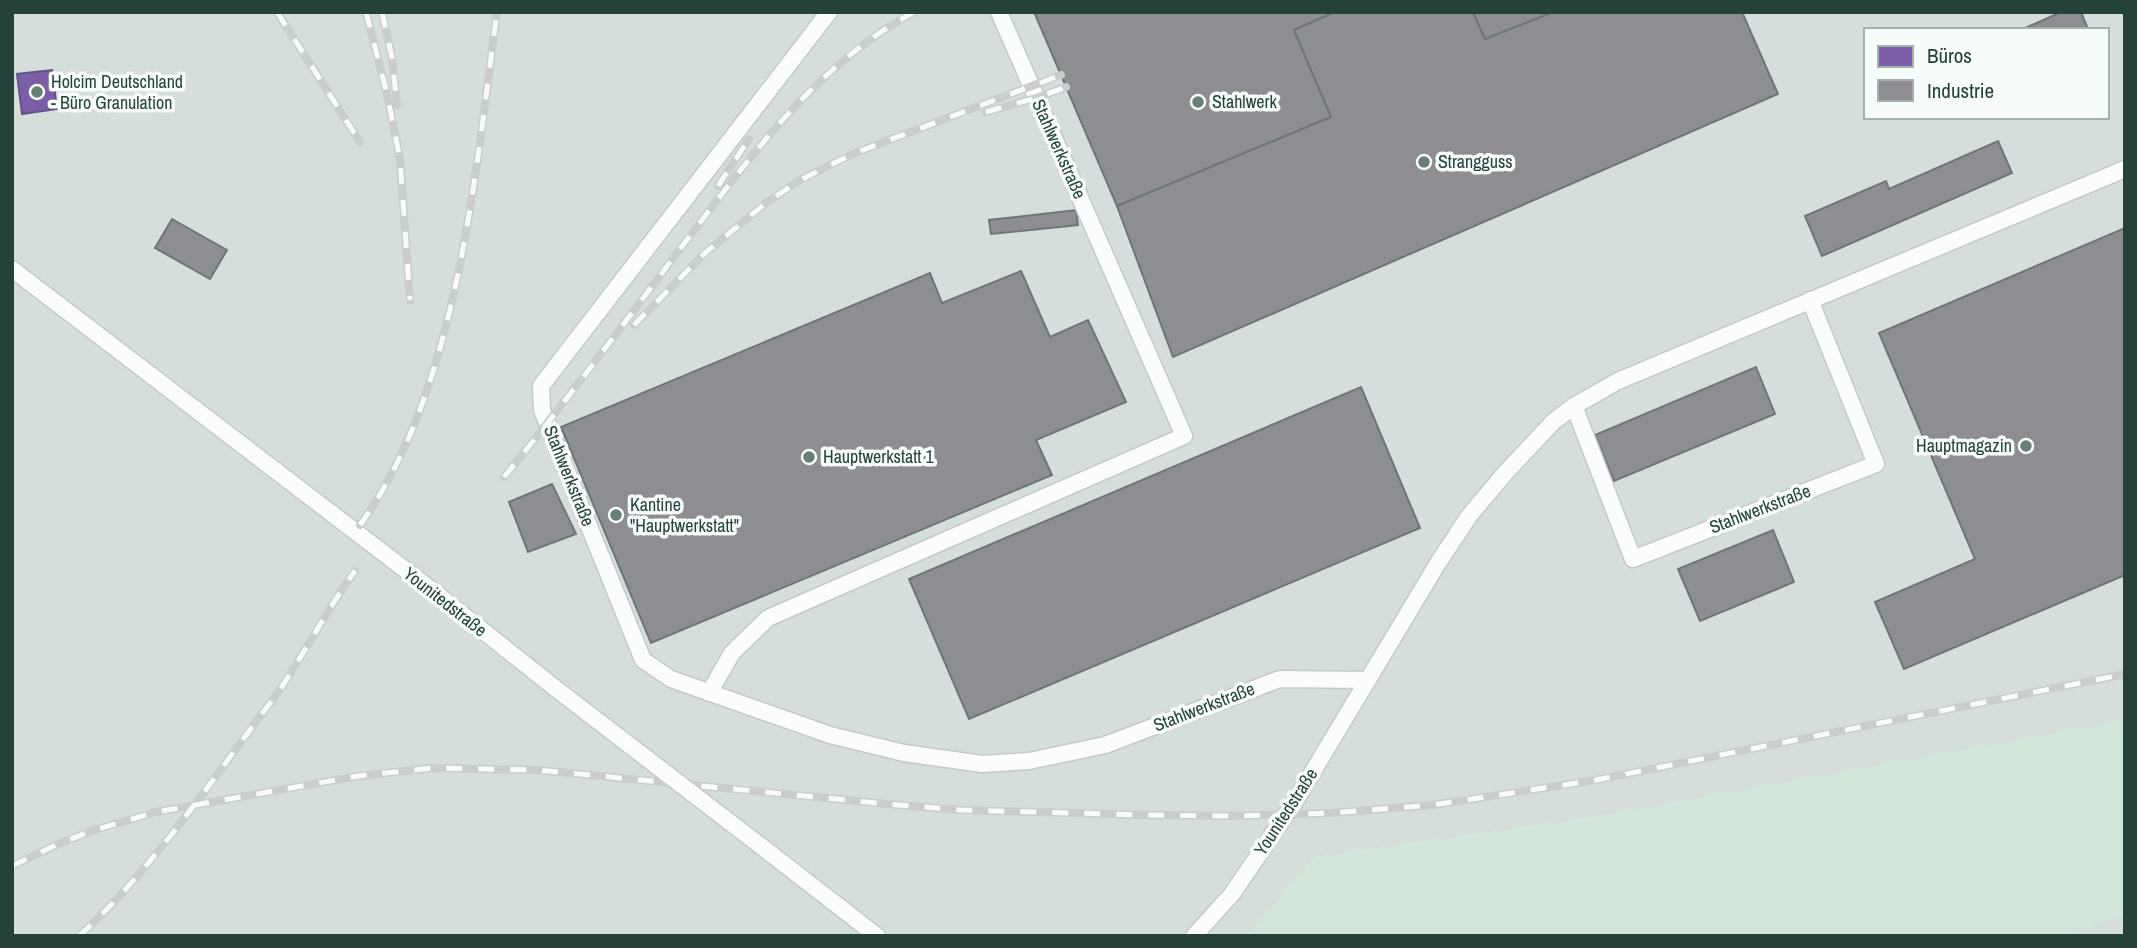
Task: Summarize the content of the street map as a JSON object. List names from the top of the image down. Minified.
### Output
{"streets":{"lane":["Stahlwerkstraße","Younitedstraße"]},"crossings":[["Stahlwerkstraße","Younitedstraße"]],"places":["Holcim Deutschland - Büro Granulation","Stahlwerk","Strangguss","Hauptmagazin","Hauptwerkstatt 1","Kantine \"Hauptwerkstatt\""],"legend":["Büros","Industrie"]}
